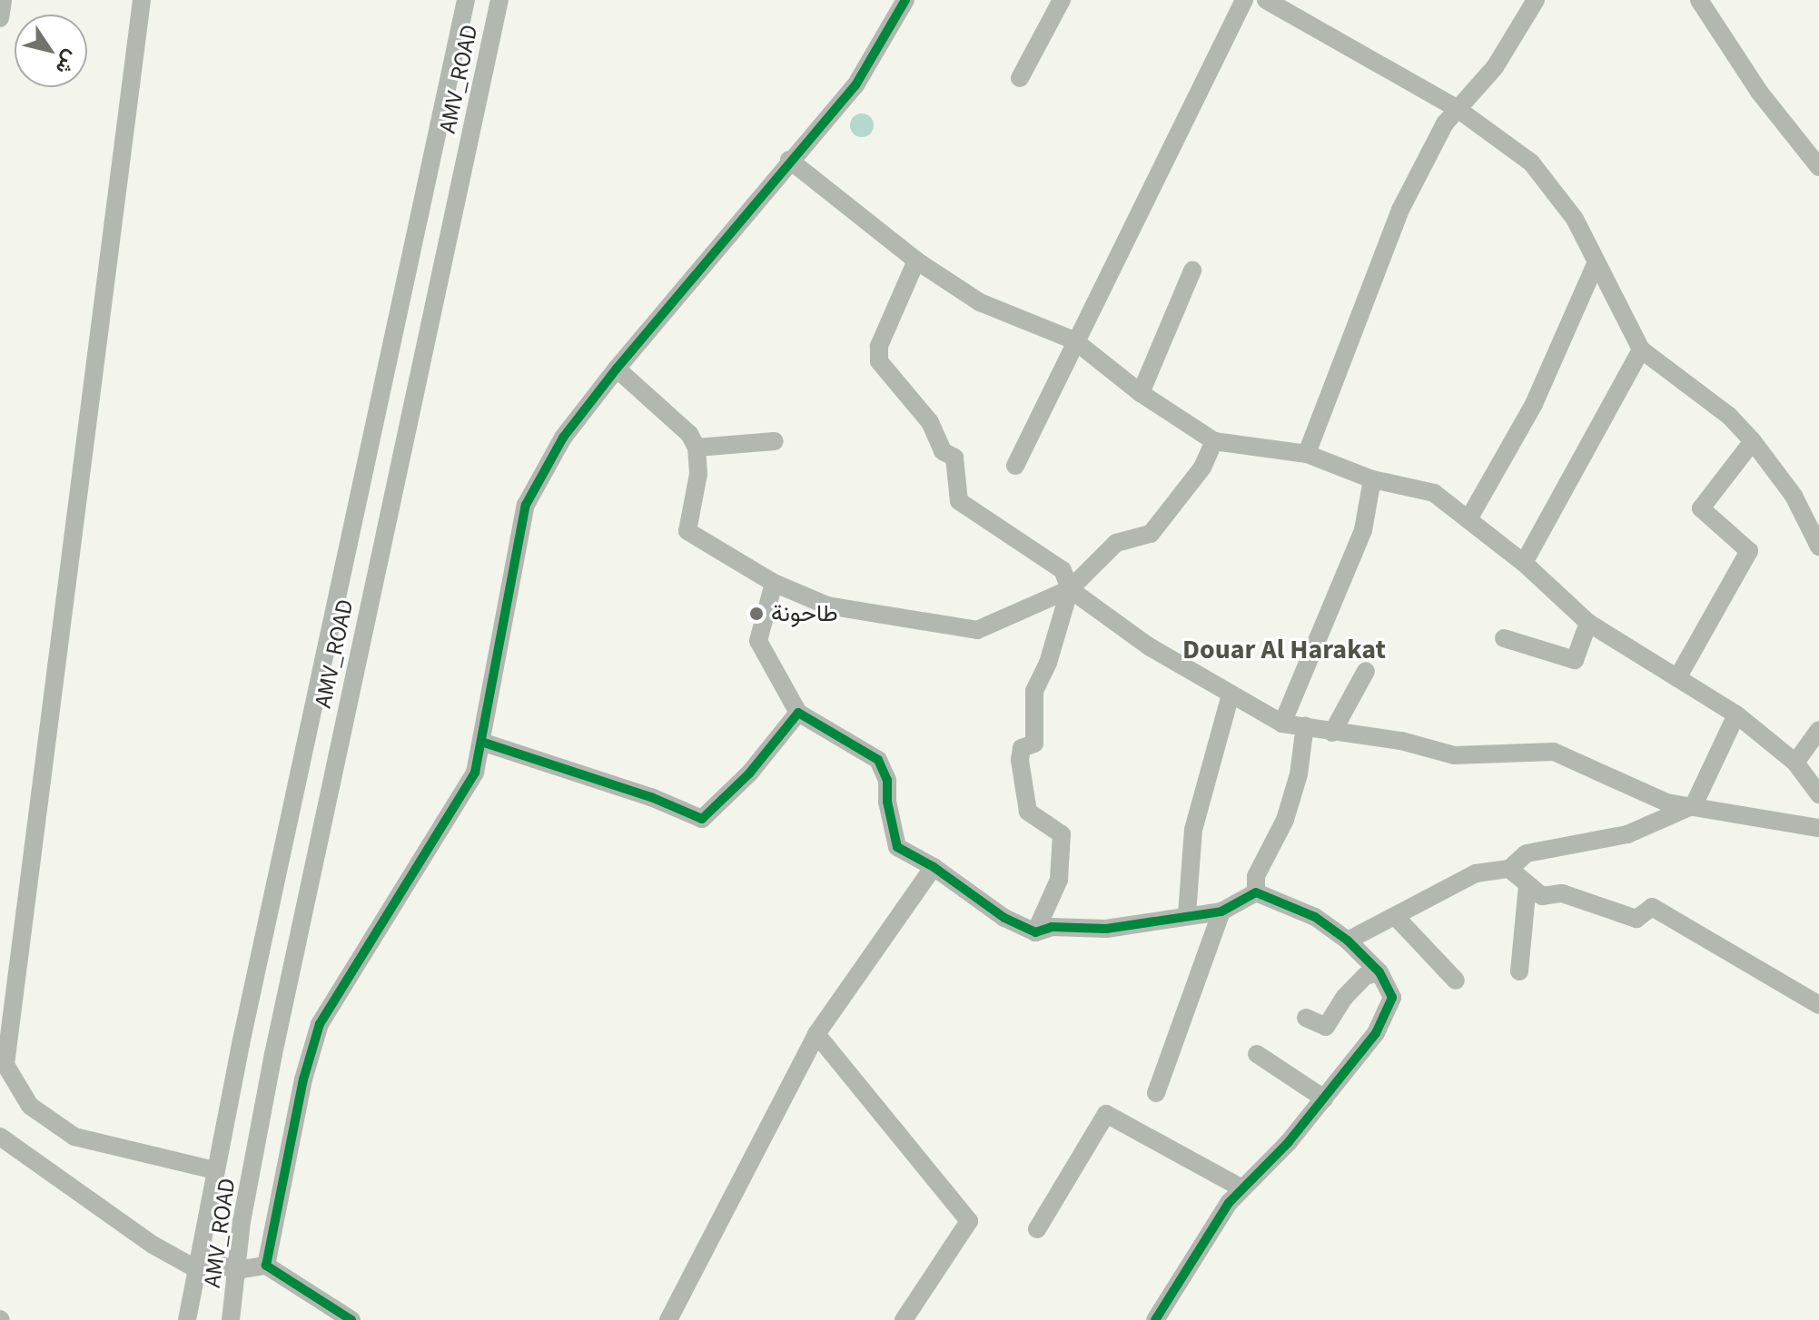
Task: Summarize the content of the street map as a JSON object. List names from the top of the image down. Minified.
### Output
{"streets":{"street":["AMV_ROAD"]},"districts":["Douar Al Harakat"],"places":["طاحونة"],"north":"bottom right"}
